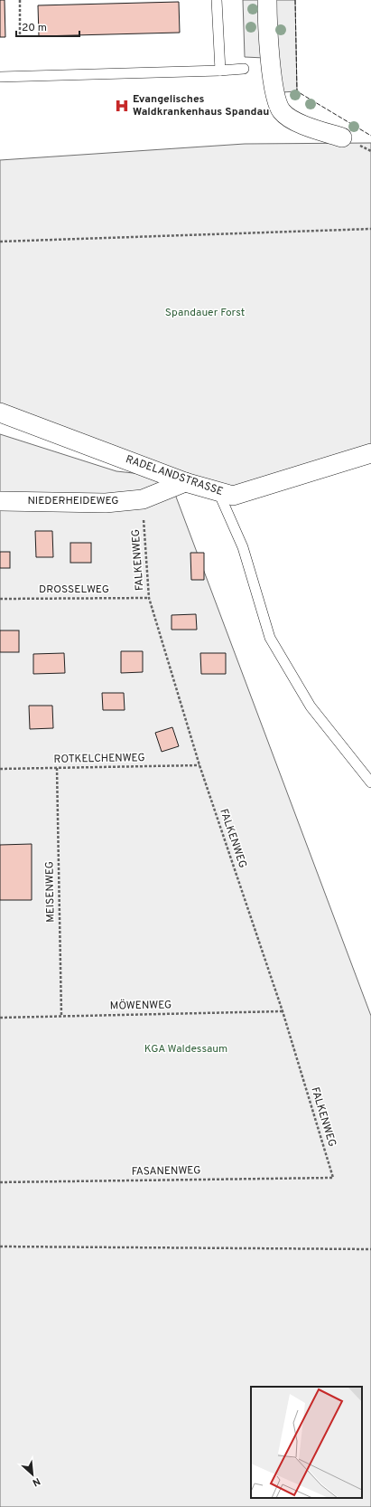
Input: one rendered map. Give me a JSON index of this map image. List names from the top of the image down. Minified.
{"streets":{"street":["RADELANDSTRASSE","NIEDERHEIDEWEG"],"path":["FALKENWEG","DROSSELWEG","ROTKELCHENWEG","MEISENWEG","MÖWENWEG","FASANENWEG"]},"crossings":[["RADELANDSTRASSE","NIEDERHEIDEWEG"],["NIEDERHEIDEWEG","FALKENWEG"],["FALKENWEG","DROSSELWEG"],["FALKENWEG","ROTKELCHENWEG"],["FALKENWEG","MÖWENWEG"],["FALKENWEG","FASANENWEG"],["ROTKELCHENWEG","MEISENWEG"],["MEISENWEG","MÖWENWEG"]],"parks":["Spandauer Forst","KGA Waldessaum"],"places":{"hospital":["Evangelisches Waldkrankenhaus Spandau"]},"scale_bar":"20 m","north":"bottom right"}
